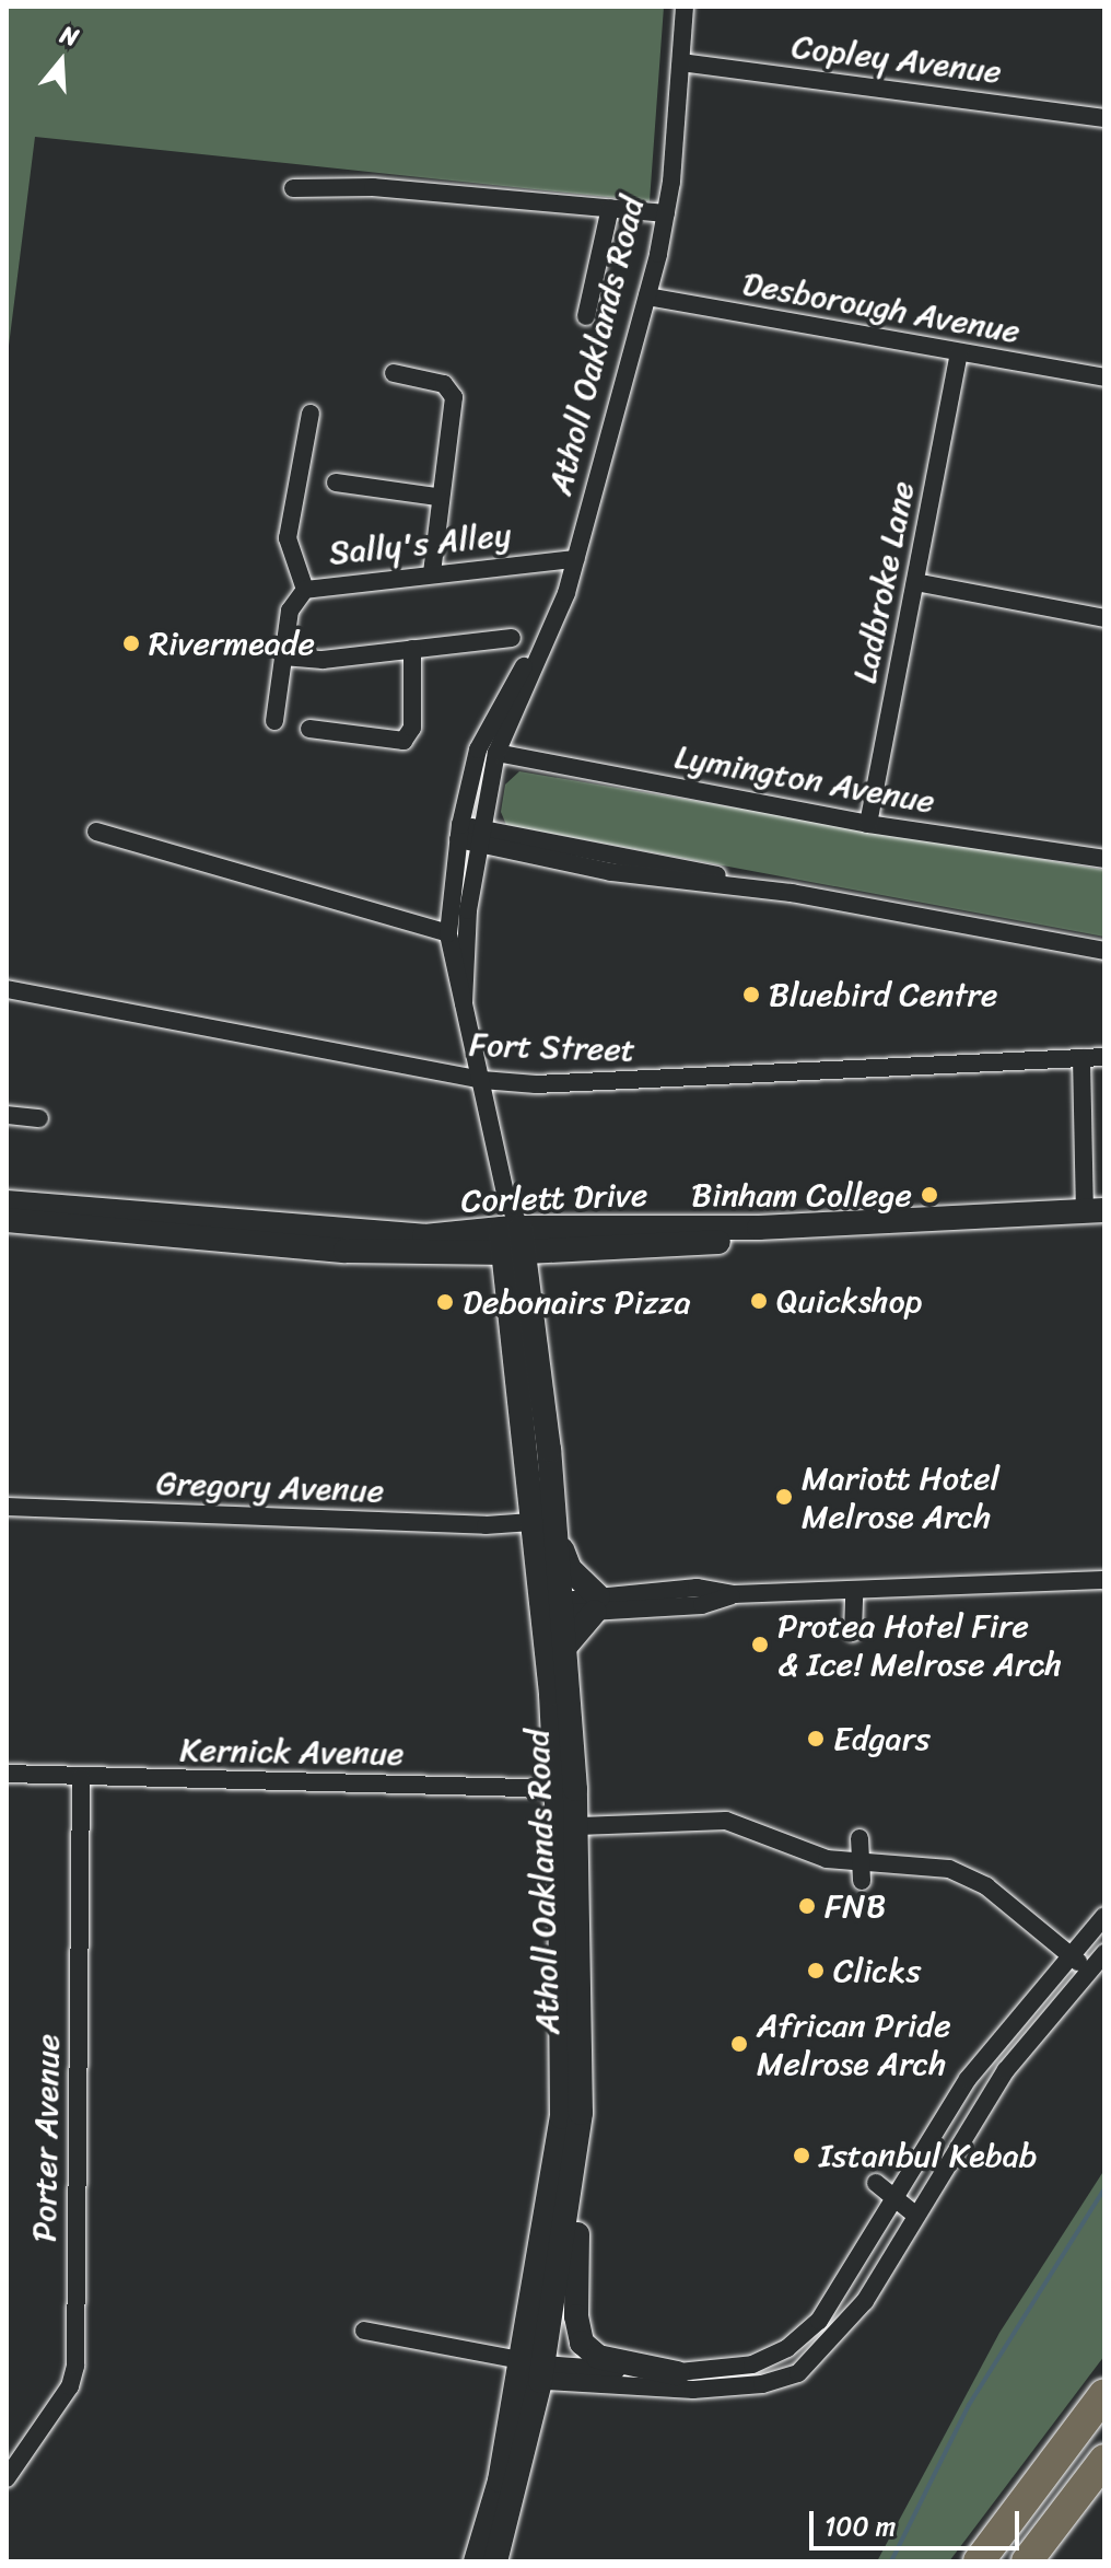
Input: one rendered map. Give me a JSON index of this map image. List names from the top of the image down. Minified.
{"streets":{"street":["Copley Avenue","Desborough Avenue","Atholl Oaklands Road","Sally's Alley","Ladbroke Lane","Lymington Avenue","Fort Street","Corlett Drive","Gregory Avenue","Kernick Avenue","Porter Avenue"]},"crossings":[["Copley Avenue","Atholl Oaklands Road"],["Desborough Avenue","Atholl Oaklands Road"],["Desborough Avenue","Ladbroke Lane"],["Atholl Oaklands Road","Sally's Alley"],["Atholl Oaklands Road","Lymington Avenue"],["Atholl Oaklands Road","Fort Street"],["Atholl Oaklands Road","Corlett Drive"],["Atholl Oaklands Road","Gregory Avenue"],["Atholl Oaklands Road","Kernick Avenue"],["Ladbroke Lane","Lymington Avenue"],["Kernick Avenue","Porter Avenue"]],"places":["Rivermeade","Bluebird Centre","Binham College","Quickshop","Debonairs Pizza","Mariott Hotel Melrose Arch","Protea Hotel Fire & Ice! Melrose Arch","Edgars","FNB","Clicks","African Pride Melrose Arch","Istanbul Kebab"],"scale_bar":"100 m","north":"top"}
